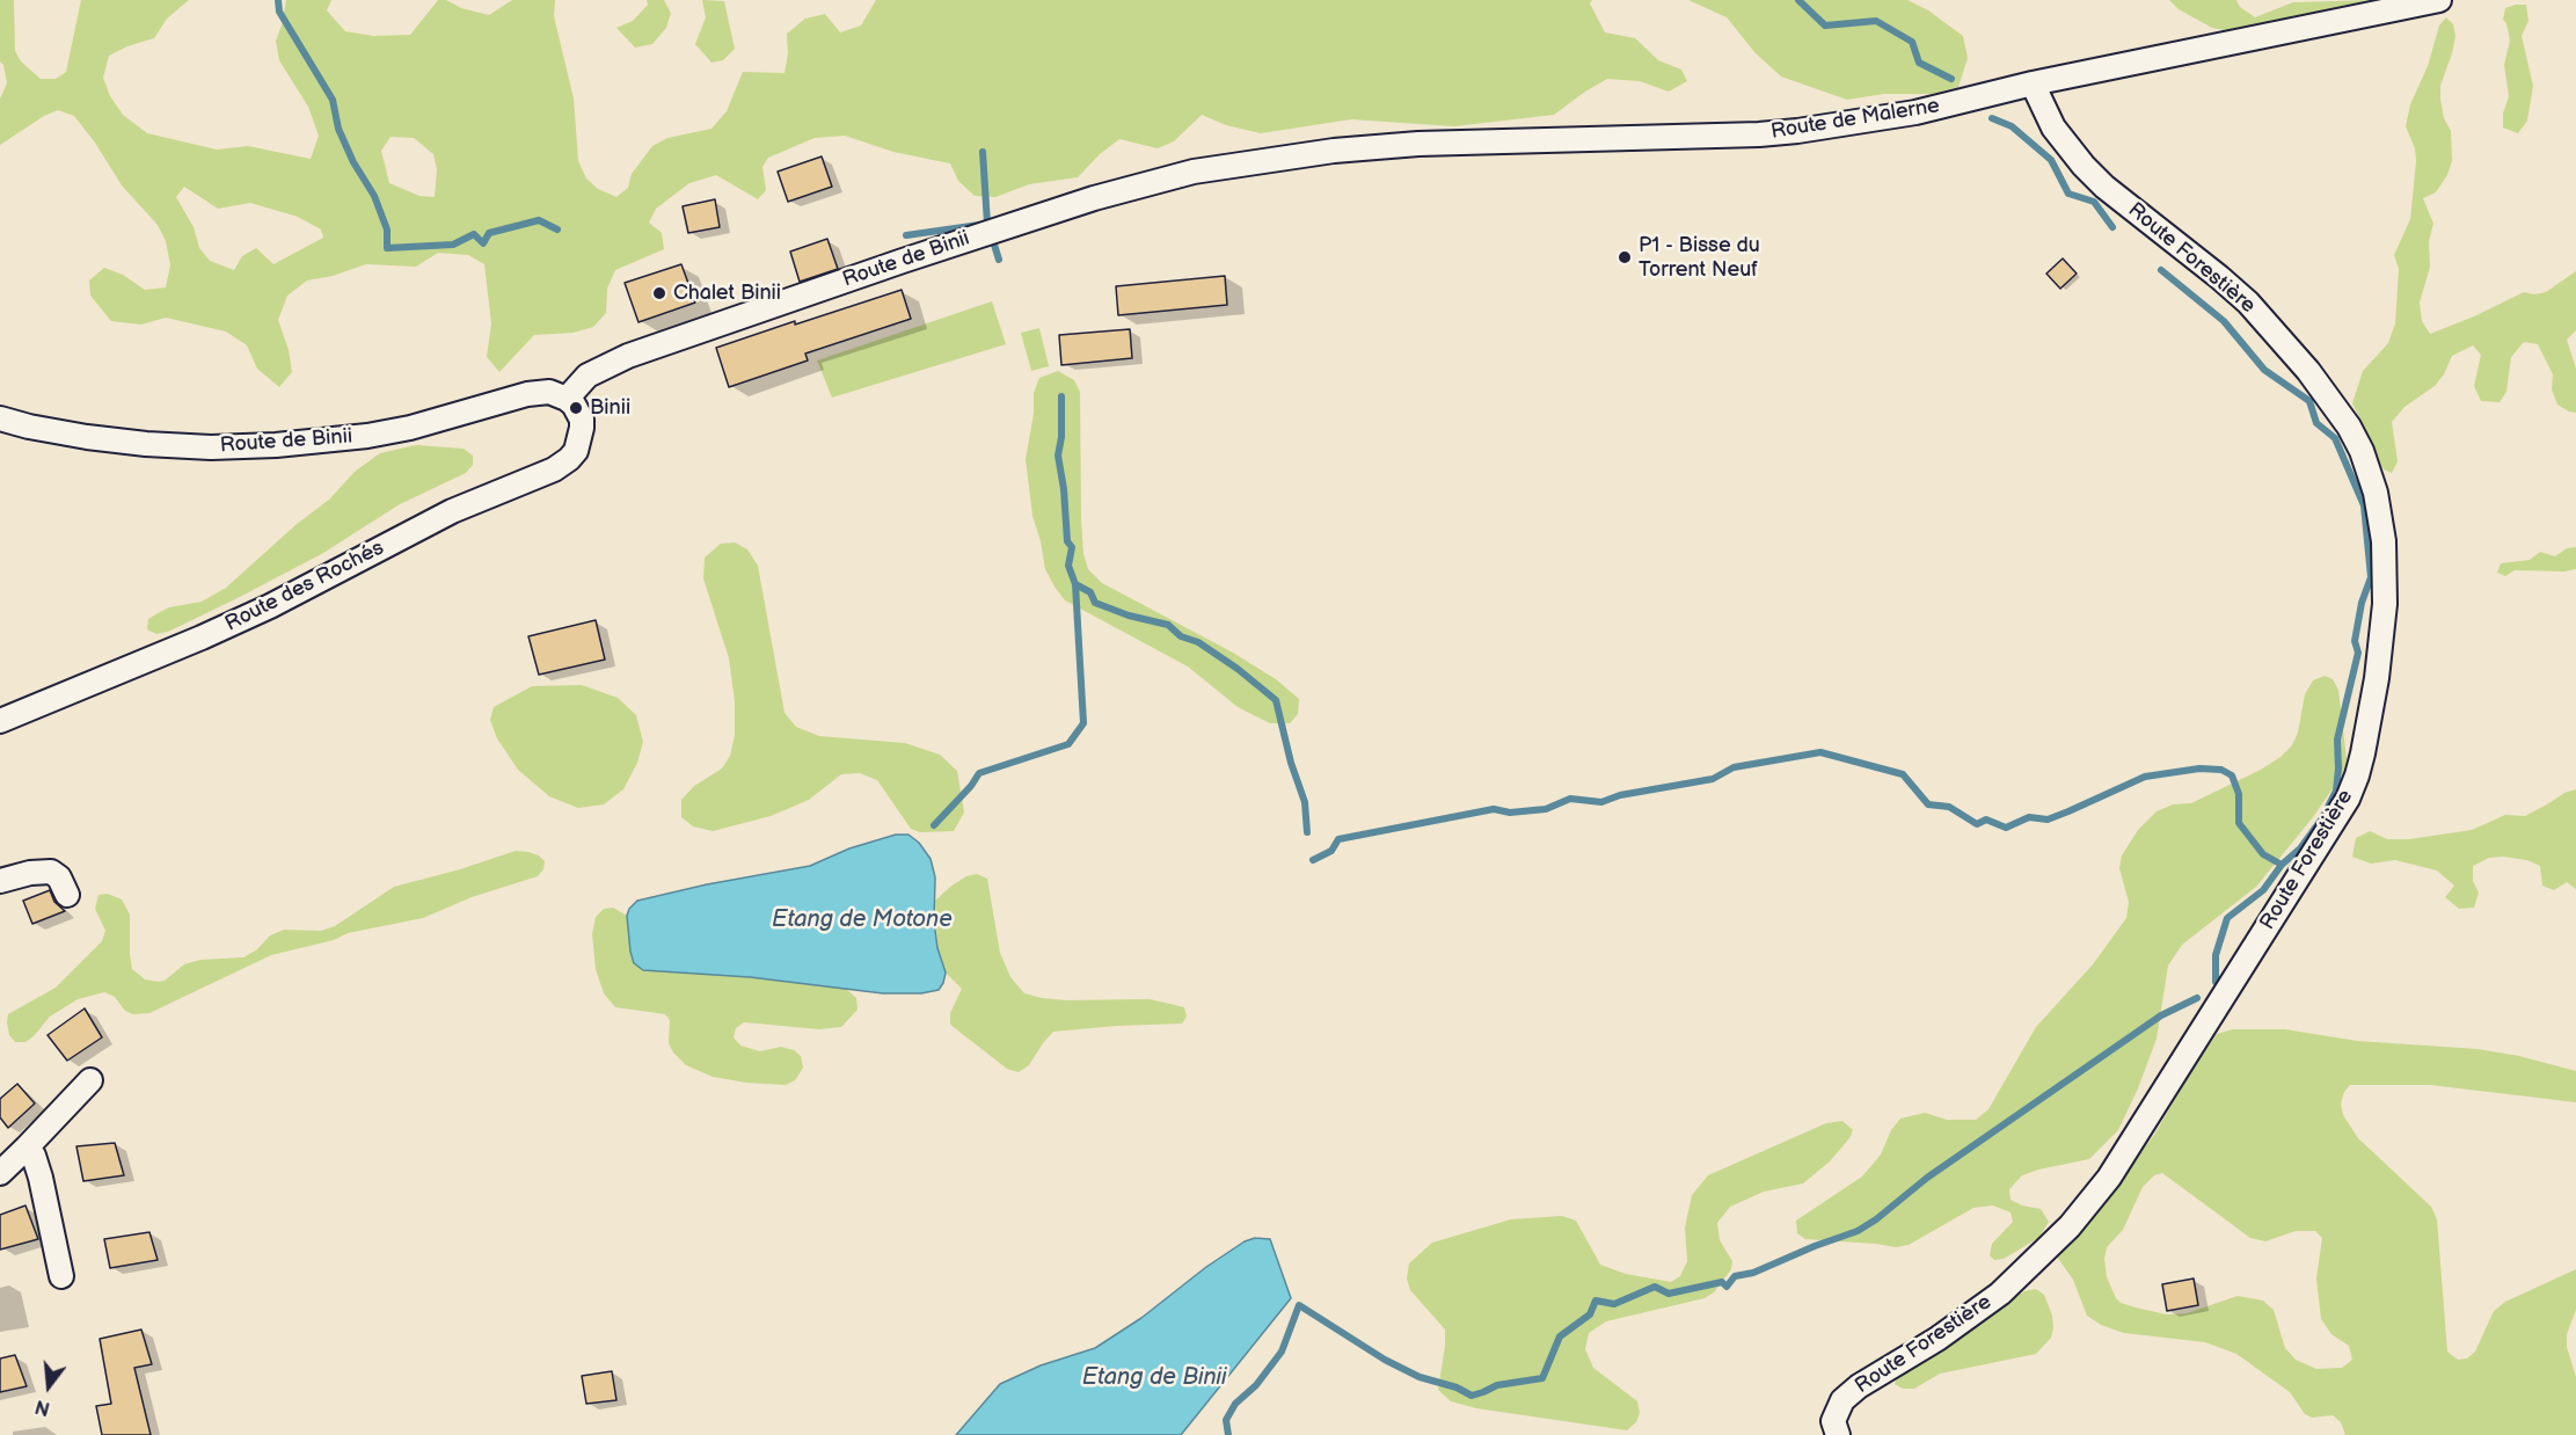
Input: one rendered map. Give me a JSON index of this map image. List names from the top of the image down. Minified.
{"streets":{"street":["Route de Malerne","Route Forestière","Route de Binii","Route des Rochés"]},"crossings":[["Route de Malerne","Route Forestière"],["Route de Malerne","Route de Binii"],["Route de Binii","Route des Rochés"]],"water":["Etang de Motone","Etang de Binii"],"places":["P1 - Bisse du Torrent Neuf","Chalet Binii","Binii"],"north":"bottom"}
